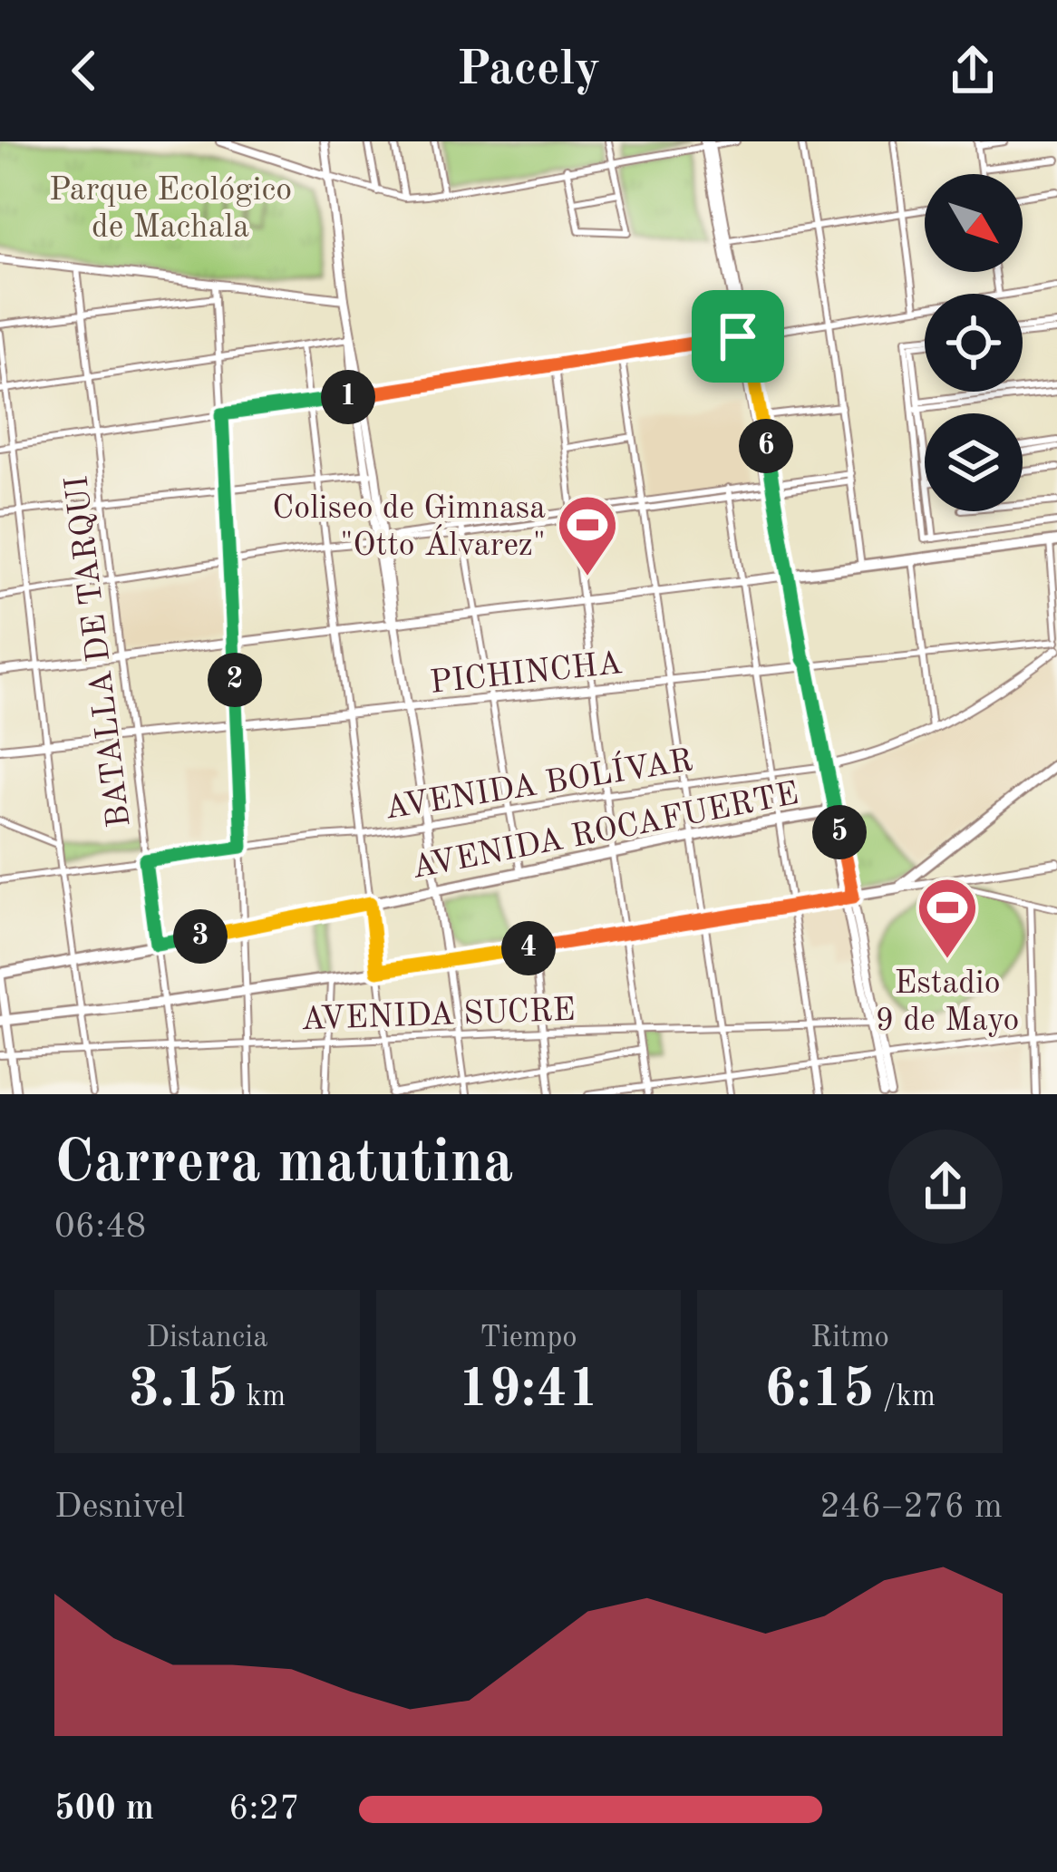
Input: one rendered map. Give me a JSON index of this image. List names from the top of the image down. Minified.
{"streets":{"main road":["AVENIDA ROCAFUERTE"],"street":["BATALLA DE TARQUI","PICHINCHA","AVENIDA BOLÍVAR","AVENIDA SUCRE"]},"crossings":[["BATALLA DE TARQUI","PICHINCHA"],["BATALLA DE TARQUI","AVENIDA BOLÍVAR"],["BATALLA DE TARQUI","AVENIDA ROCAFUERTE"],["BATALLA DE TARQUI","AVENIDA SUCRE"]],"parks":["Parque Ecológico de Machala"],"places":{"sports":["Coliseo de Gimnasa \"Otto Álvarez\"","Estadio 9 de Mayo"]},"north":"bottom right","page":{"header":"Pacely","pins":["1","6","2","5","3","4"],"heading":["Carrera matutina","06:48"],"stats":[["Distancia","3.15 km"],["Tiempo","19:41"],["Ritmo","6:15 /km"]],"chart":["Desnivel","246–276 m"],"list":[{"name":"500 m","note":"6:27"}]}}
